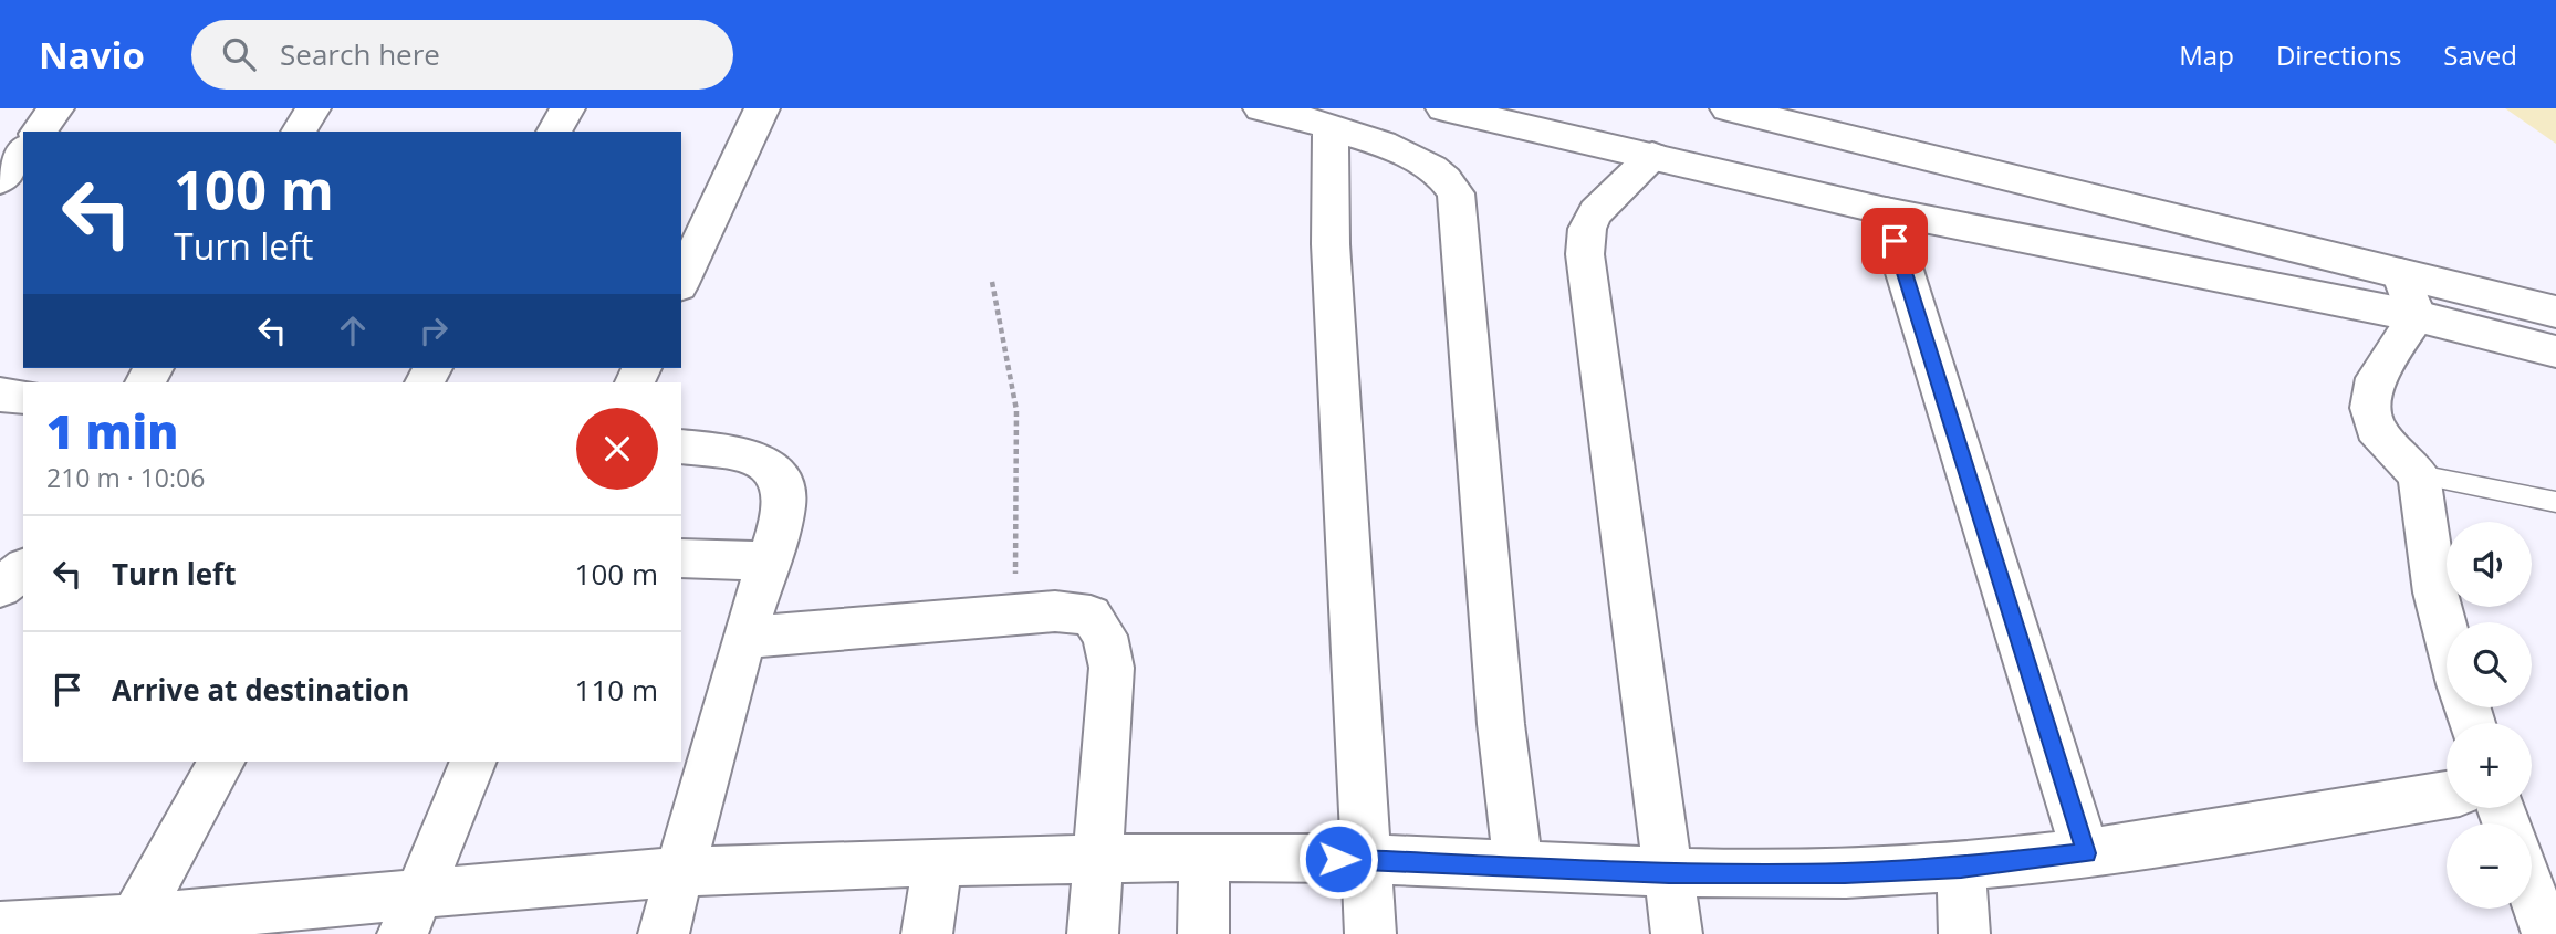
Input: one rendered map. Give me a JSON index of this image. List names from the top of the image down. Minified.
{"page":{"header":"Navio","search":"Search here","nav":["Map","Directions","Saved"],"turn":["100 m","Turn left"],"heading":["1 min","210 m · 10:06"],"list":[{"name":"Turn left","value":"100 m"},{"name":"Arrive at destination","value":"110 m"}],"map_buttons":["+","−"]}}
